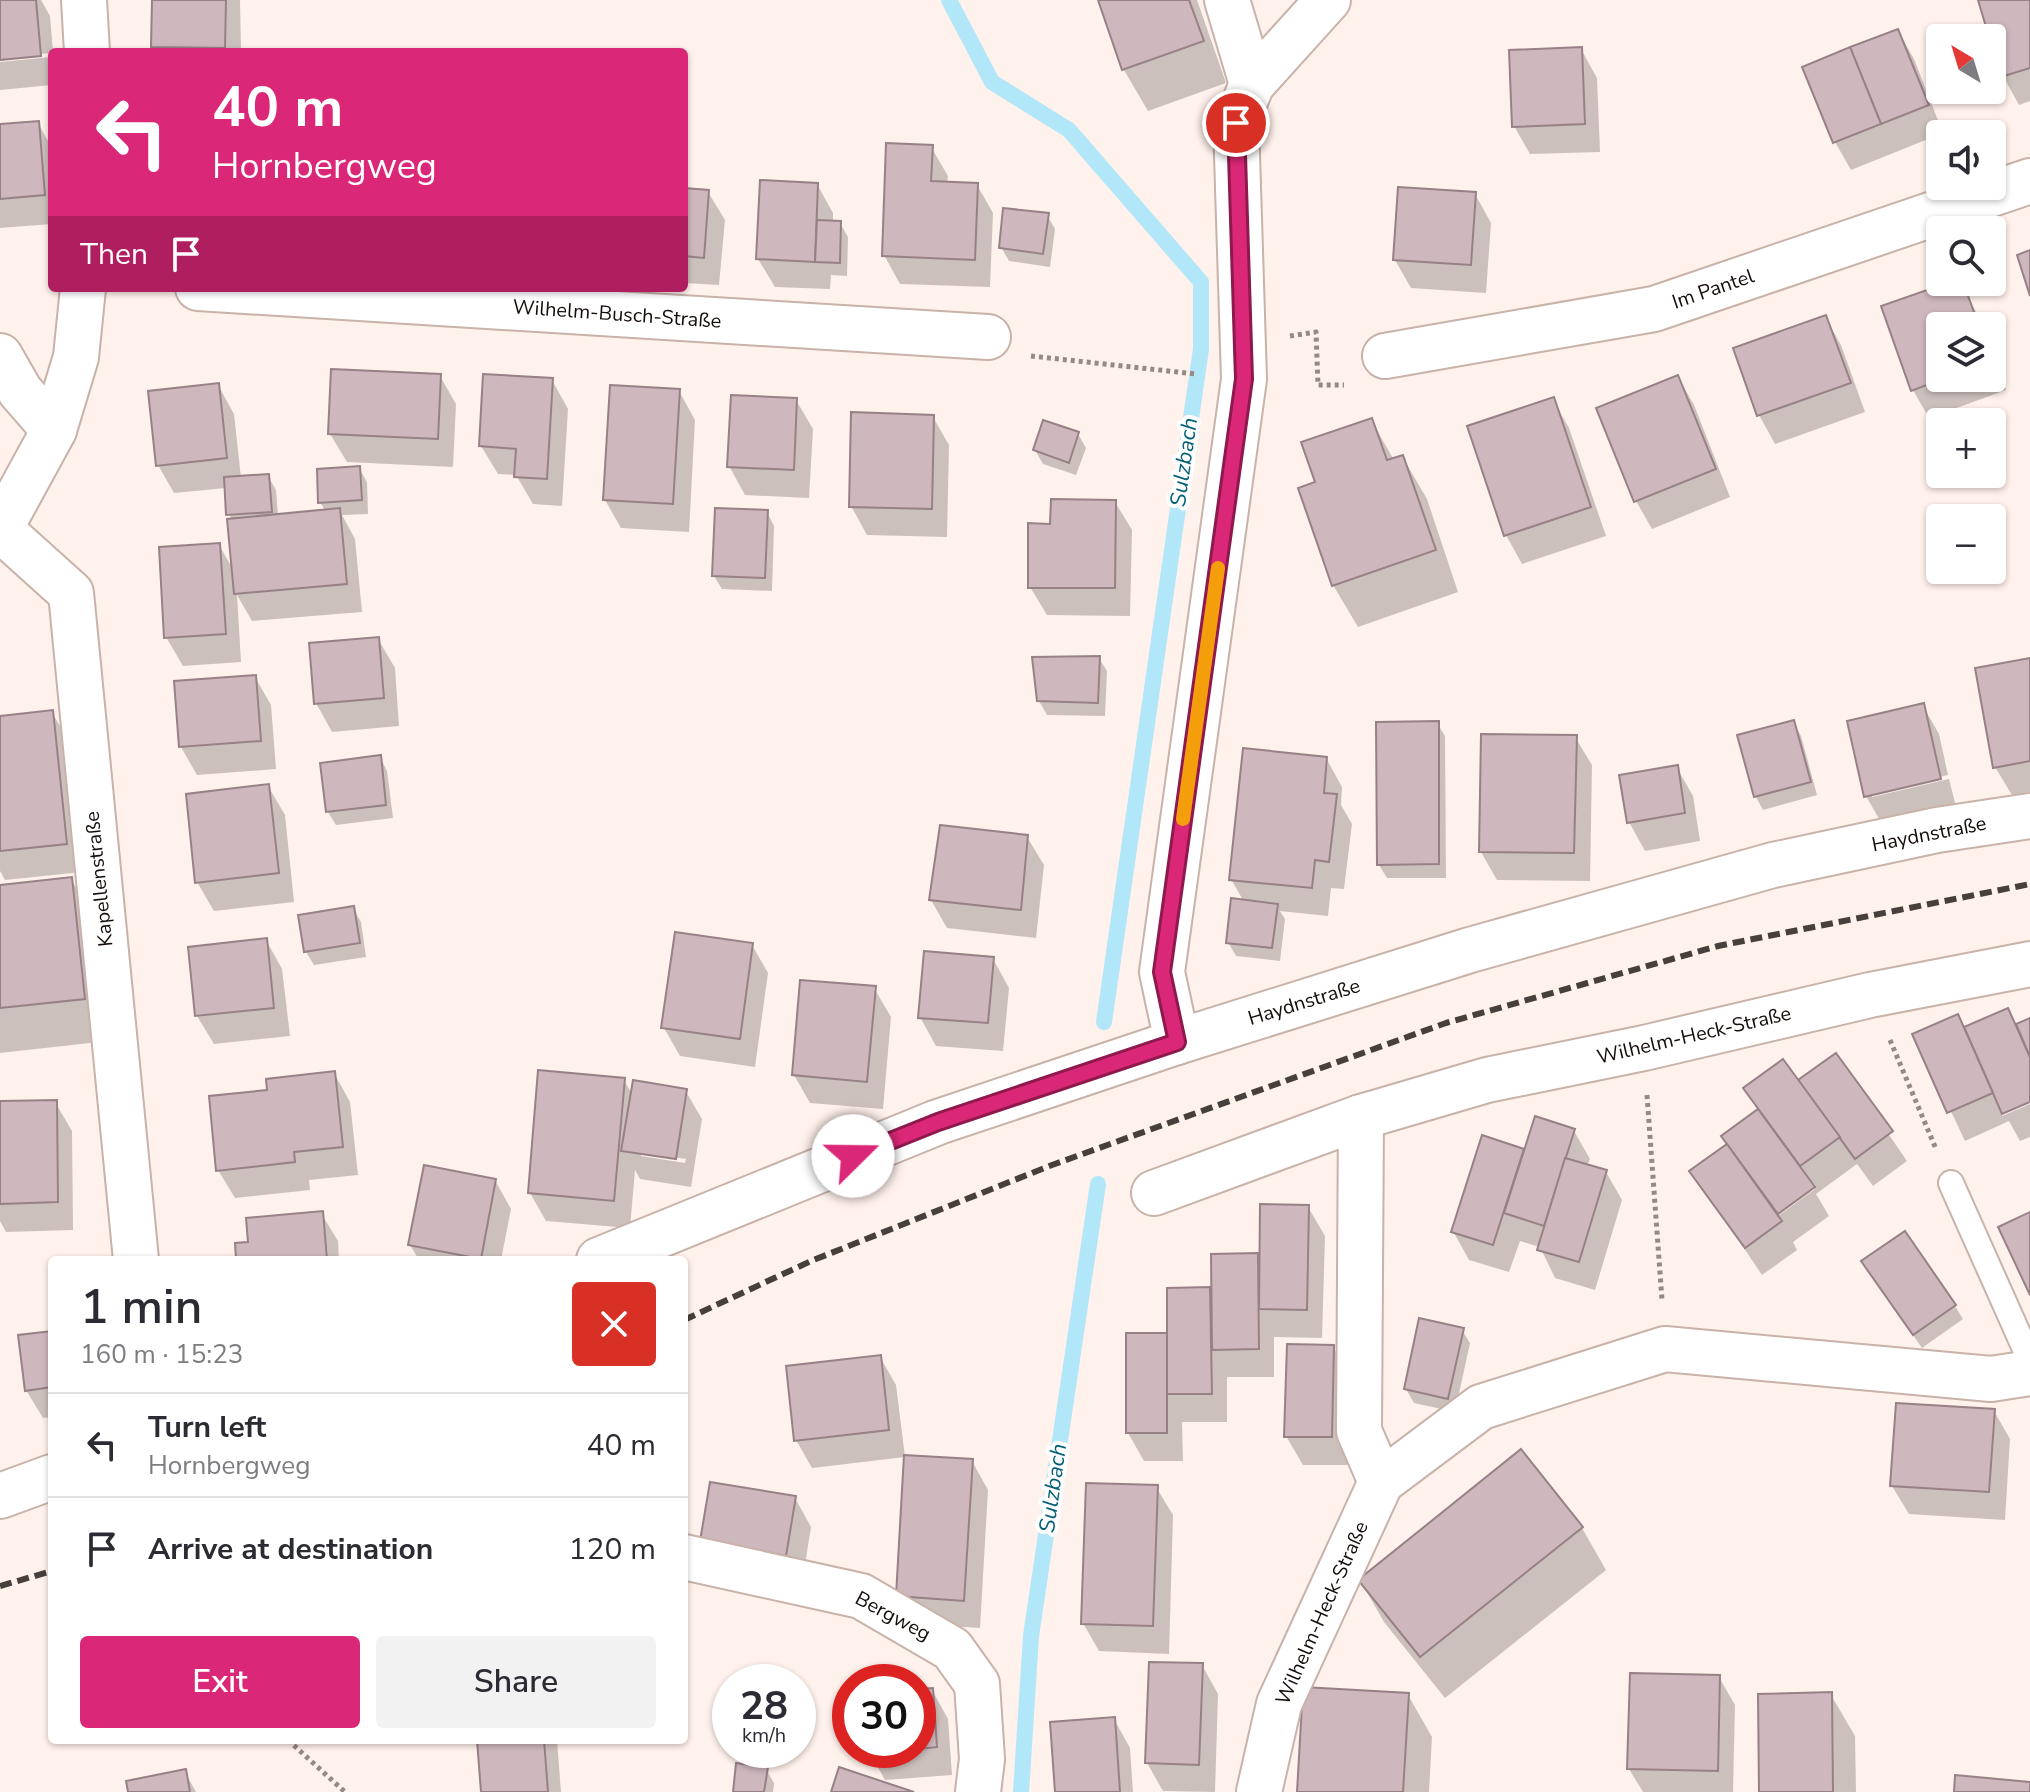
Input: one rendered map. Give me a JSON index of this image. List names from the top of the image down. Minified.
{"streets":{"street":["Im Pantel","Wilhelm-Busch-Straße","Haydnstraße","Kapellenstraße","Wilhelm-Heck-Straße","Bergweg"]},"water":["Sulzbach"],"north":"top left","page":{"map_buttons":["+","−"],"turn":["40 m","Hornbergweg"],"then":"Then","heading":["1 min","160 m · 15:23"],"list":[{"name":"Turn left","note":"Hornbergweg","value":"40 m"},{"name":"Arrive at destination","value":"120 m"}],"buttons":["Exit","Share"],"speed":"28 km/h","limit":"30"}}
